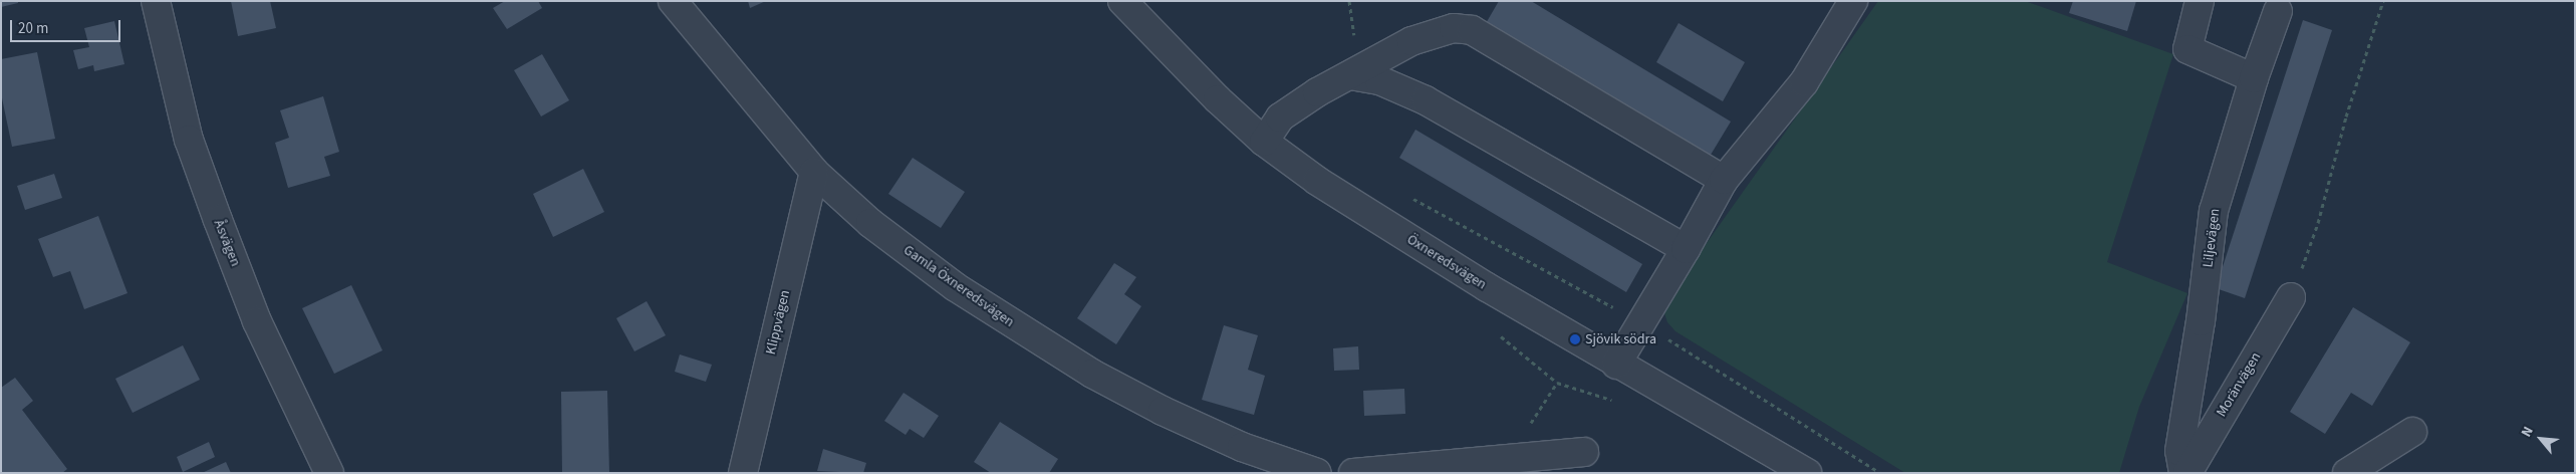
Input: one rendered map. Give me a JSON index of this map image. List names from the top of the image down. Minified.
{"streets":{"street":["Liljevägen","Åsvägen","Öxneredsvägen","Gamla Öxneredsvägen","Klippvägen","Moränvägen"]},"crossings":[["Liljevägen","Moränvägen"],["Gamla Öxneredsvägen","Klippvägen"]],"places":["Sjövik södra"],"scale_bar":"20 m","north":"top left"}
